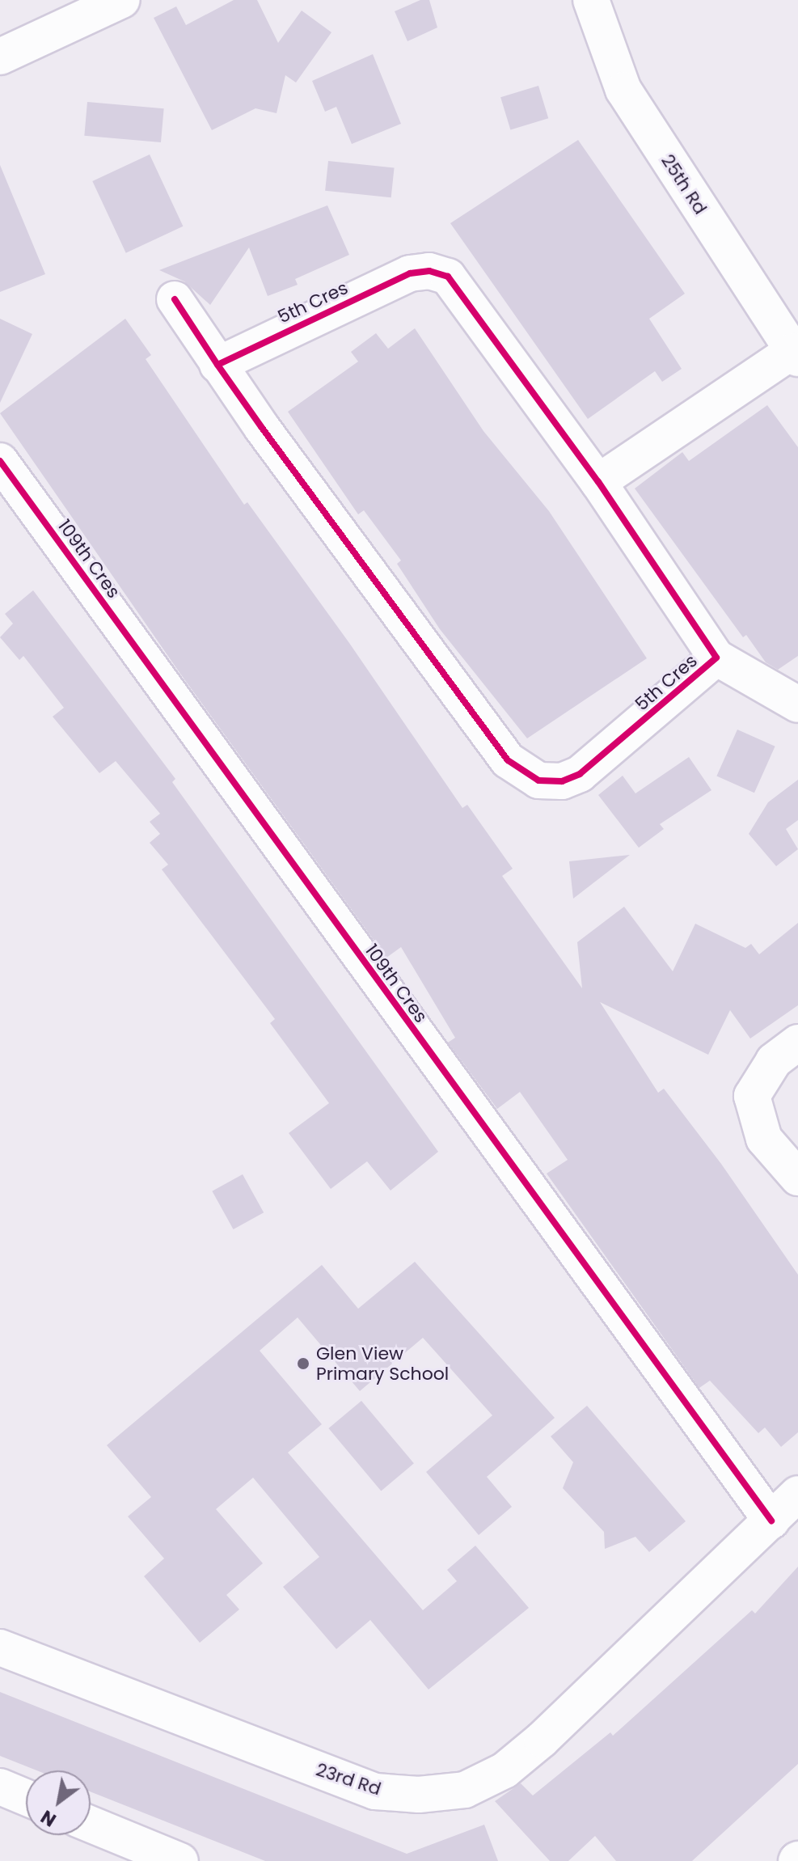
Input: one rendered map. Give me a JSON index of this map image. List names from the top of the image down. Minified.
{"streets":{"street":["25th Rd","5th Cres","109th Cres","23rd Rd"]},"crossings":[["109th Cres","23rd Rd"]],"places":["Glen View Primary School"],"north":"bottom left"}
